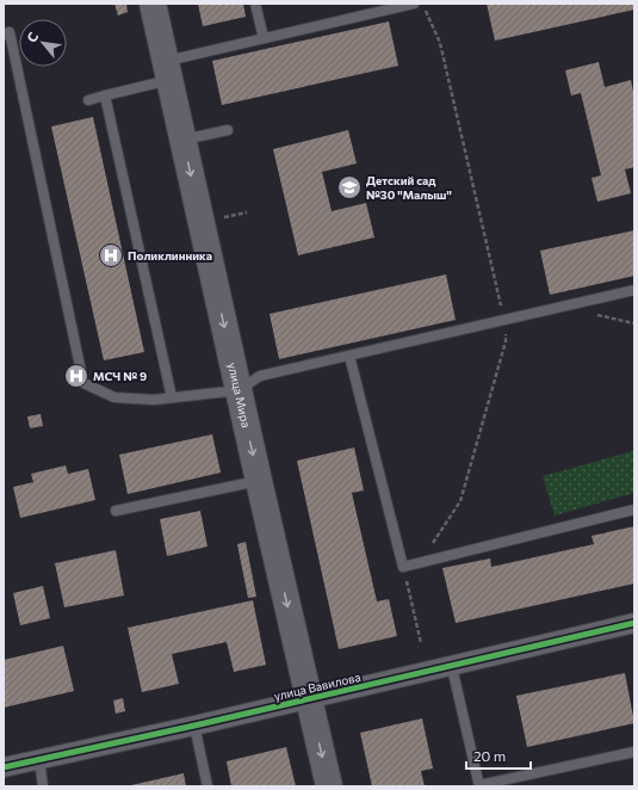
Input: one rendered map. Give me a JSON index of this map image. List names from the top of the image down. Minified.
{"streets":{"main road":["улица Мира"],"street":["улица Вавилова"]},"crossings":[["улица Мира","улица Вавилова"]],"one_way":["улица Мира"],"places":{"school or university":["Детский сад №30 \"Малыш\""],"hospital":["Поликлинника","МСЧ № 9"]},"scale_bar":"20 m","north":"top left"}
